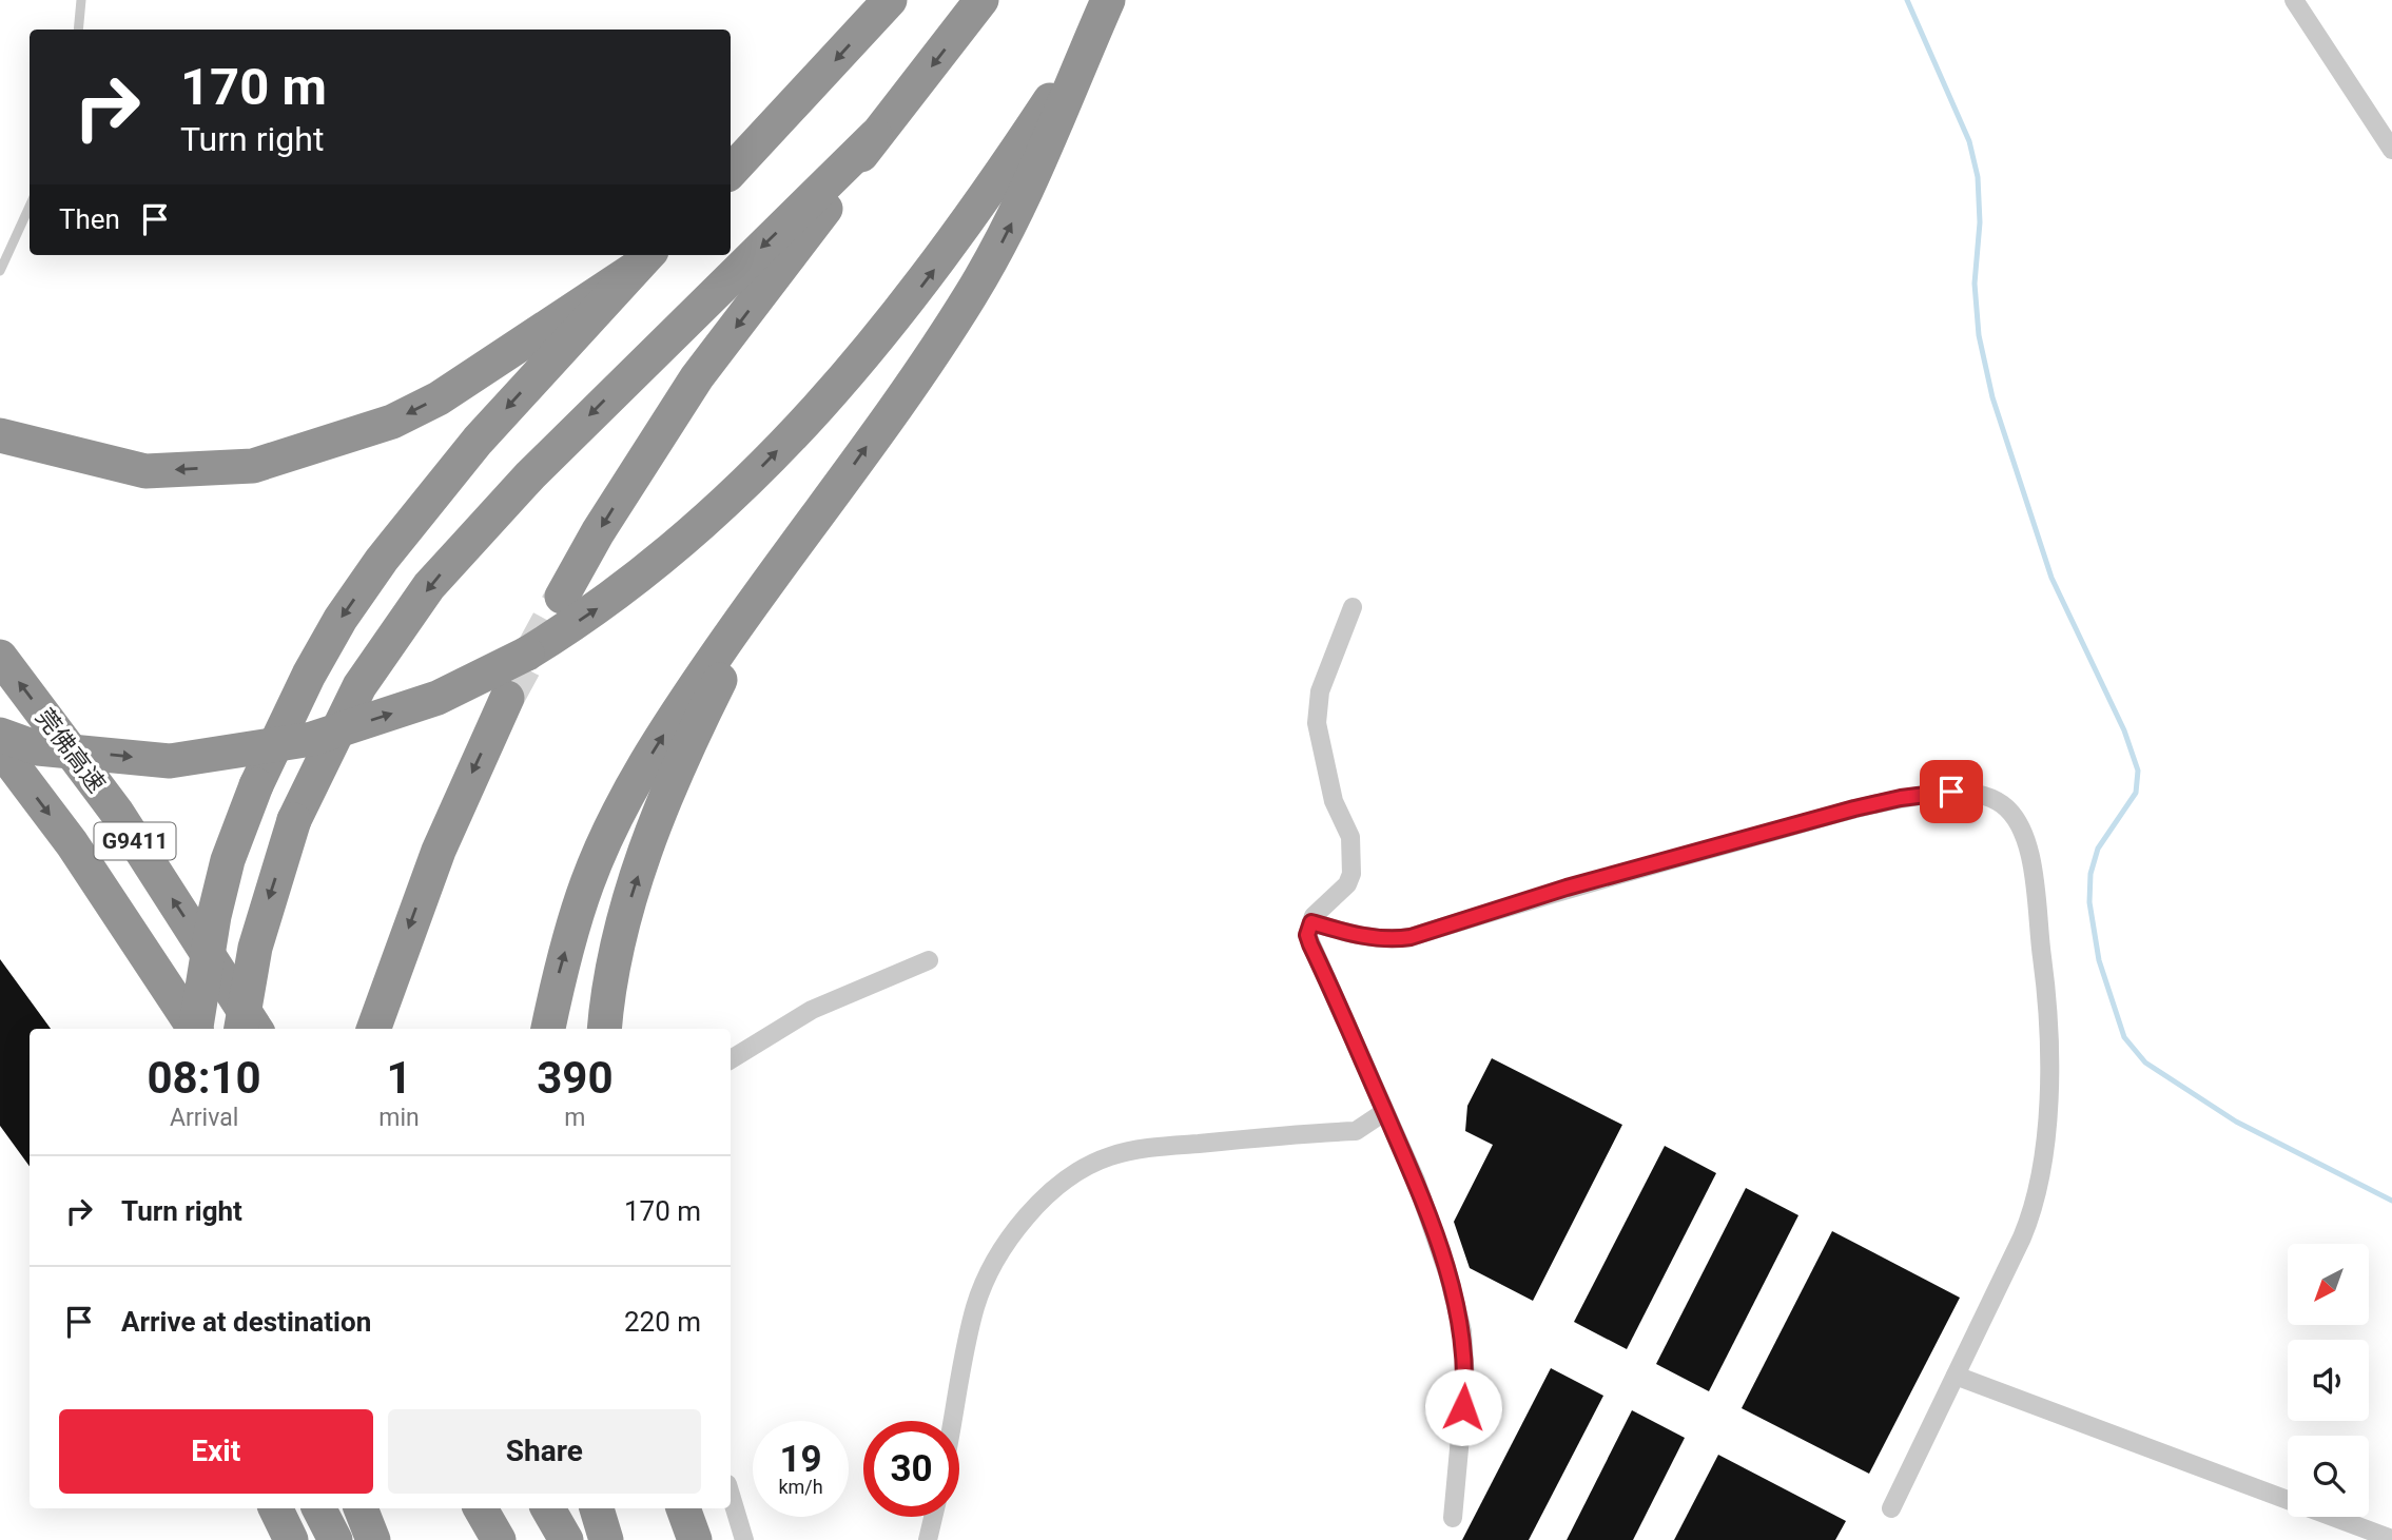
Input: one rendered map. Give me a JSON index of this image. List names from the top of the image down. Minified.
{"streets":{"highway":["莞佛高速","G9411"]},"north":"bottom left","page":{"turn":["170 m","Turn right"],"then":"Then","eta":["08:10","Arrival","1","min","390","m"],"list":[{"name":"Turn right","value":"170 m"},{"name":"Arrive at destination","value":"220 m"}],"buttons":["Exit","Share"],"speed":"19 km/h","limit":"30"}}
